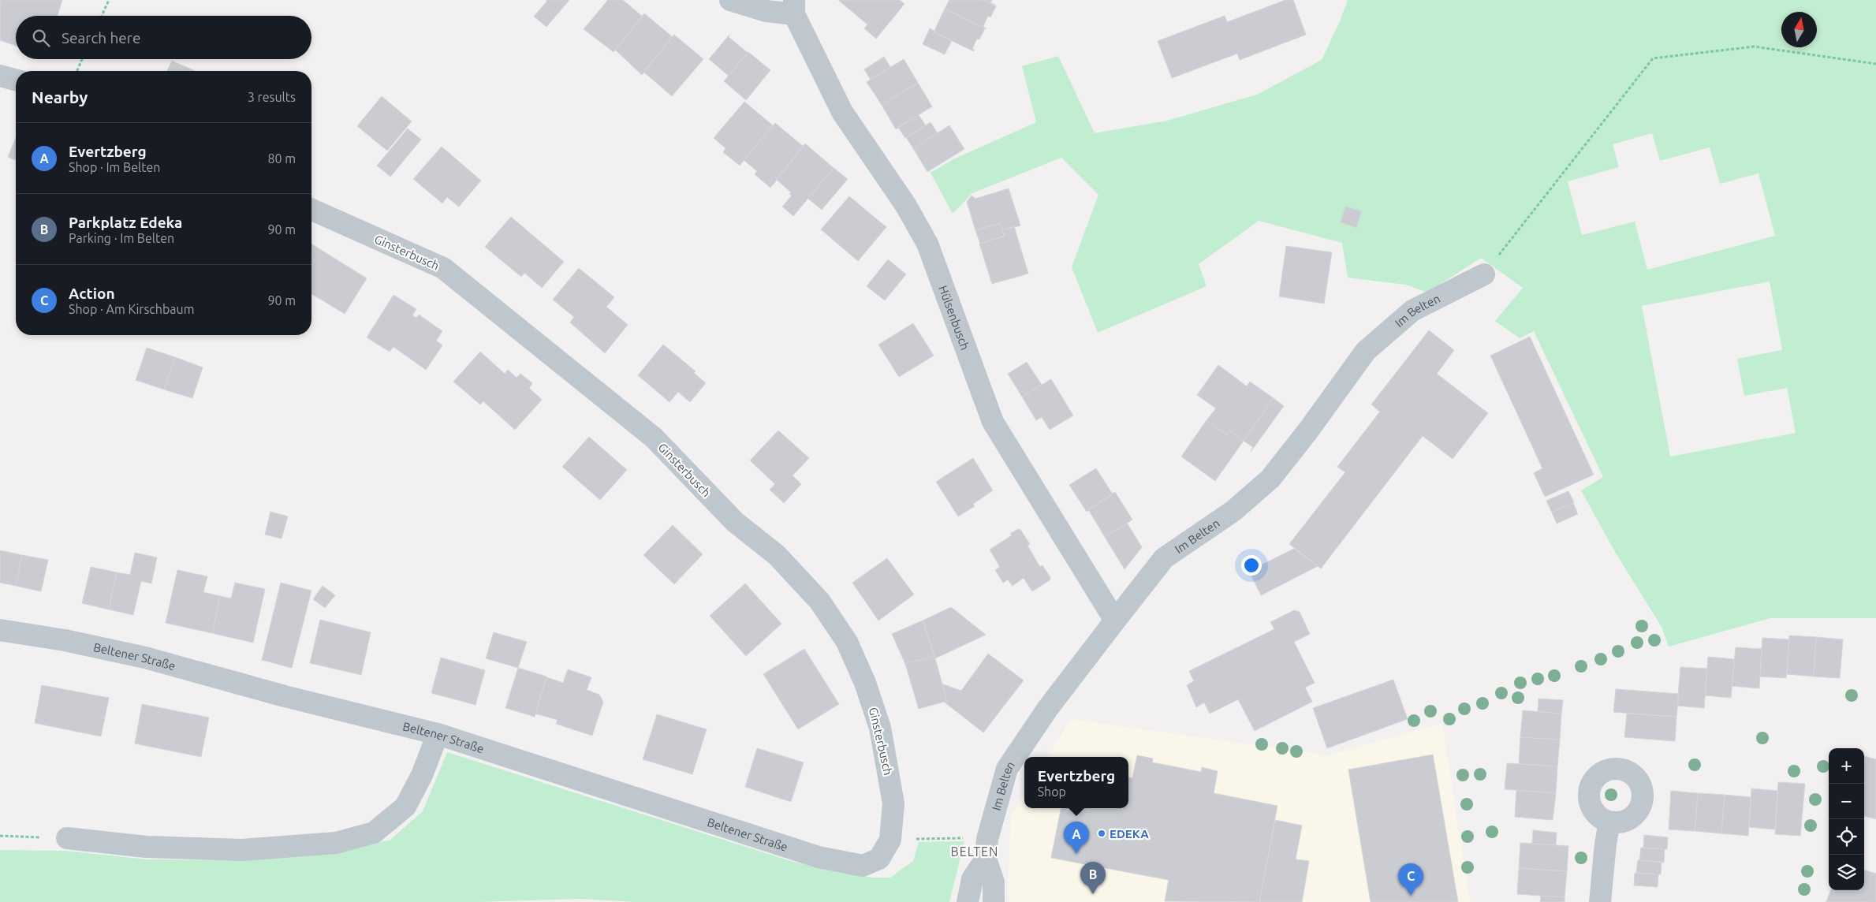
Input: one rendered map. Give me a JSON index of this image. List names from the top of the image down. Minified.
{"streets":{"street":["Ginsterbusch","Im Belten","Hülsenbusch","Beltener Straße"]},"crossings":[["Ginsterbusch","Beltener Straße"],["Im Belten","Hülsenbusch"]],"districts":["BELTEN"],"places":["EDEKA"],"north":"top","page":{"search":"Search here","heading":["Nearby","3 results"],"list":[{"mark":"A","name":"Evertzberg","note":"Shop · Im Belten","value":"80 m"},{"mark":"B","name":"Parkplatz Edeka","note":"Parking · Im Belten","value":"90 m"},{"mark":"C","name":"Action","note":"Shop · Am Kirschbaum","value":"90 m"}],"map_buttons":["+","−"],"popup":["Evertzberg","Shop"],"pins":["A","B","C"]}}
